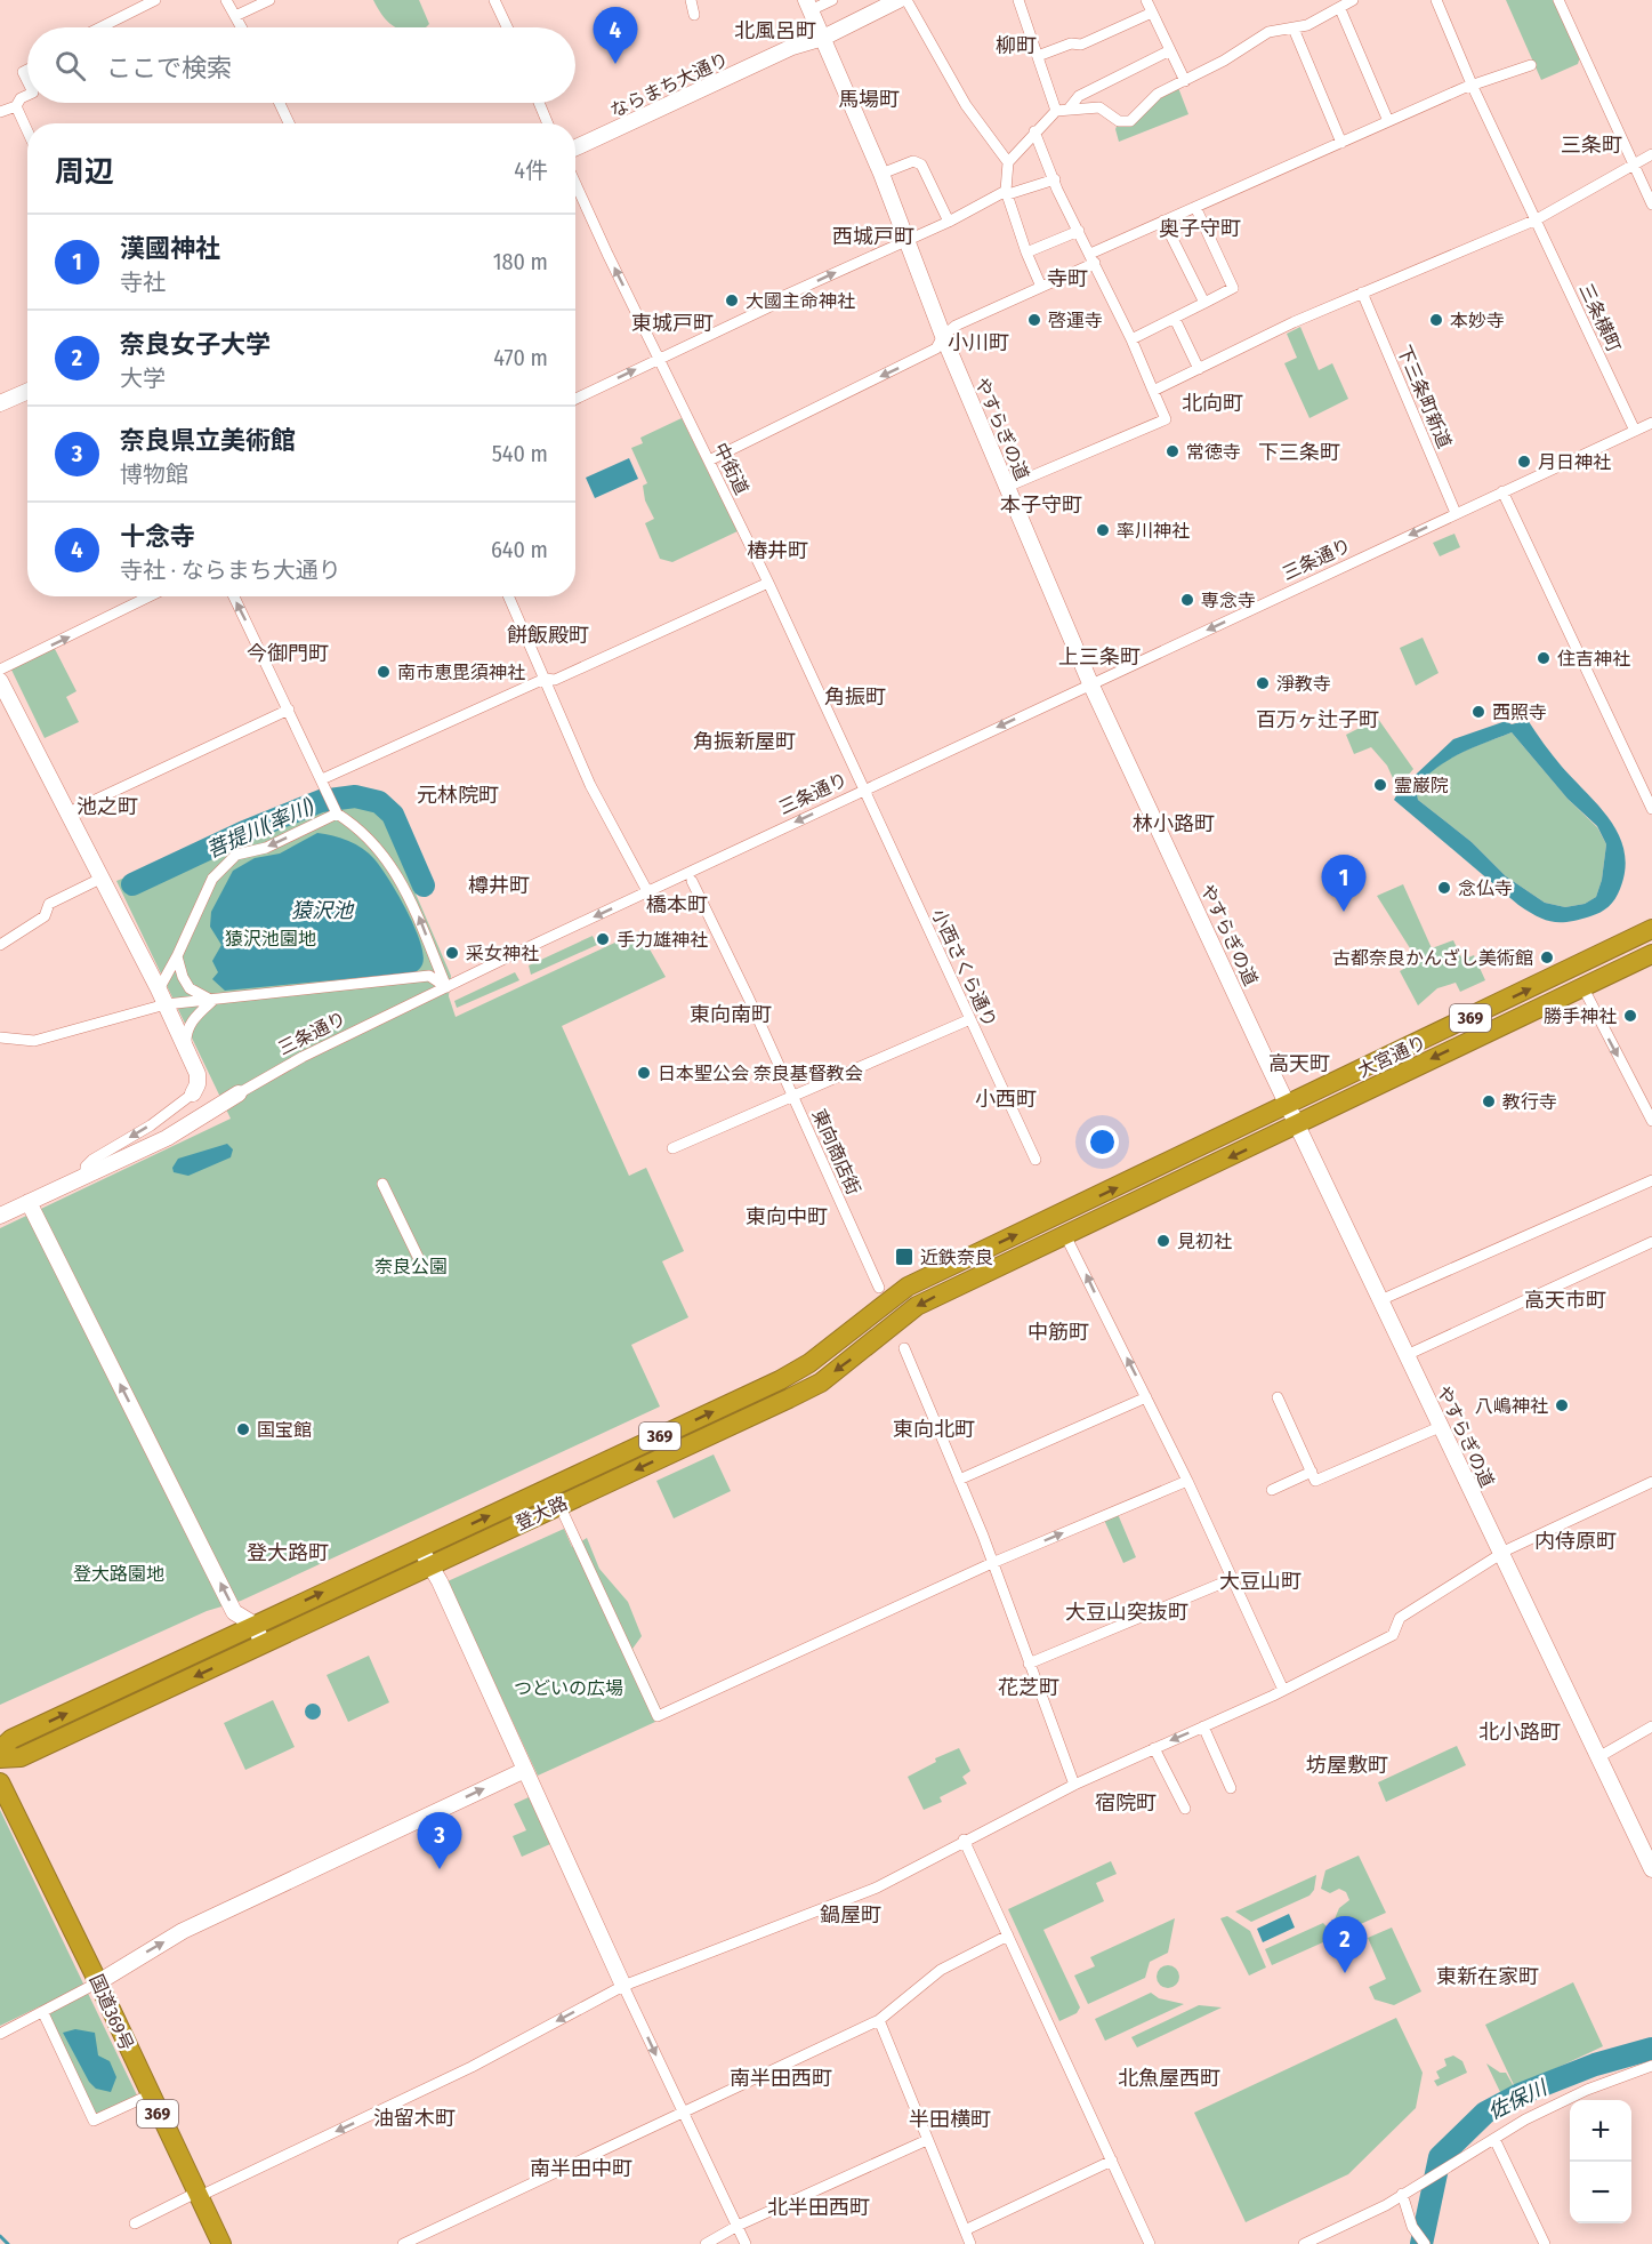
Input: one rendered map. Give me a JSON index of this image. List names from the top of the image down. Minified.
{"streets":{"highway":["369","大宮通り","登大路","国道369号"],"street":["ならまち大通り","三条横町","下三条町新道","やすらぎの道","中街道","三条通り","小西さくら通り","東向商店街"]},"crossings":[["ならまち大通り","やすらぎの道"],["三条横町","三条通り"],["下三条町新道","三条通り"],["やすらぎの道","三条通り"],["やすらぎの道","大宮通り"],["中街道","三条通り"],["中街道","小西さくら通り"],["三条通り","小西さくら通り"],["大宮通り","登大路"]],"one_way":["三条通り"],"districts":["北風呂町","柳町","馬場町","三条町","奥子守町","西城戸町","寺町","東城戸町","小川町","北向町","下三条町","本子守町","椿井町","餅飯殿町","今御門町","上三条町","角振町","百万ヶ辻子町","角振新屋町","元林院町","池之町","林小路町","樽井町","橋本町","東向南町","高天町","小西町","東向中町","高天市町","中筋町","東向北町","内侍原町","登大路町","大豆山町","大豆山突抜町","花芝町","北小路町","坊屋敷町","宿院町","鍋屋町","東新在家町","南半田西町","北魚屋西町","油留木町","半田横町","南半田中町","北半田西町"],"water":["菩提川(率川)","猿沢池","佐保川"],"parks":["猿沢池園地","奈良公園","登大路園地","つどいの広場"],"places":{"other":["大國主命神社","啓運寺","本妙寺","常徳寺","月日神社","率川神社","専念寺","住吉神社","南市恵毘須神社","淨教寺","西照寺","霊巌院","念仏寺","手力雄神社","采女神社","古都奈良かんざし美術館","勝手神社","日本聖公会 奈良基督教会","教行寺","見初社","八嶋神社","国宝館"],"transit":["近鉄奈良"]},"page":{"pins":["4","1","3","2"],"search":"ここで検索","heading":["周辺","4件"],"list":[{"mark":"1","name":"漢國神社","note":"寺社","value":"180 m"},{"mark":"2","name":"奈良女子大学","note":"大学","value":"470 m"},{"mark":"3","name":"奈良県立美術館","note":"博物館","value":"540 m"},{"mark":"4","name":"十念寺","note":"寺社 · ならまち大通り","value":"640 m"}],"map_buttons":["+","−"]}}
